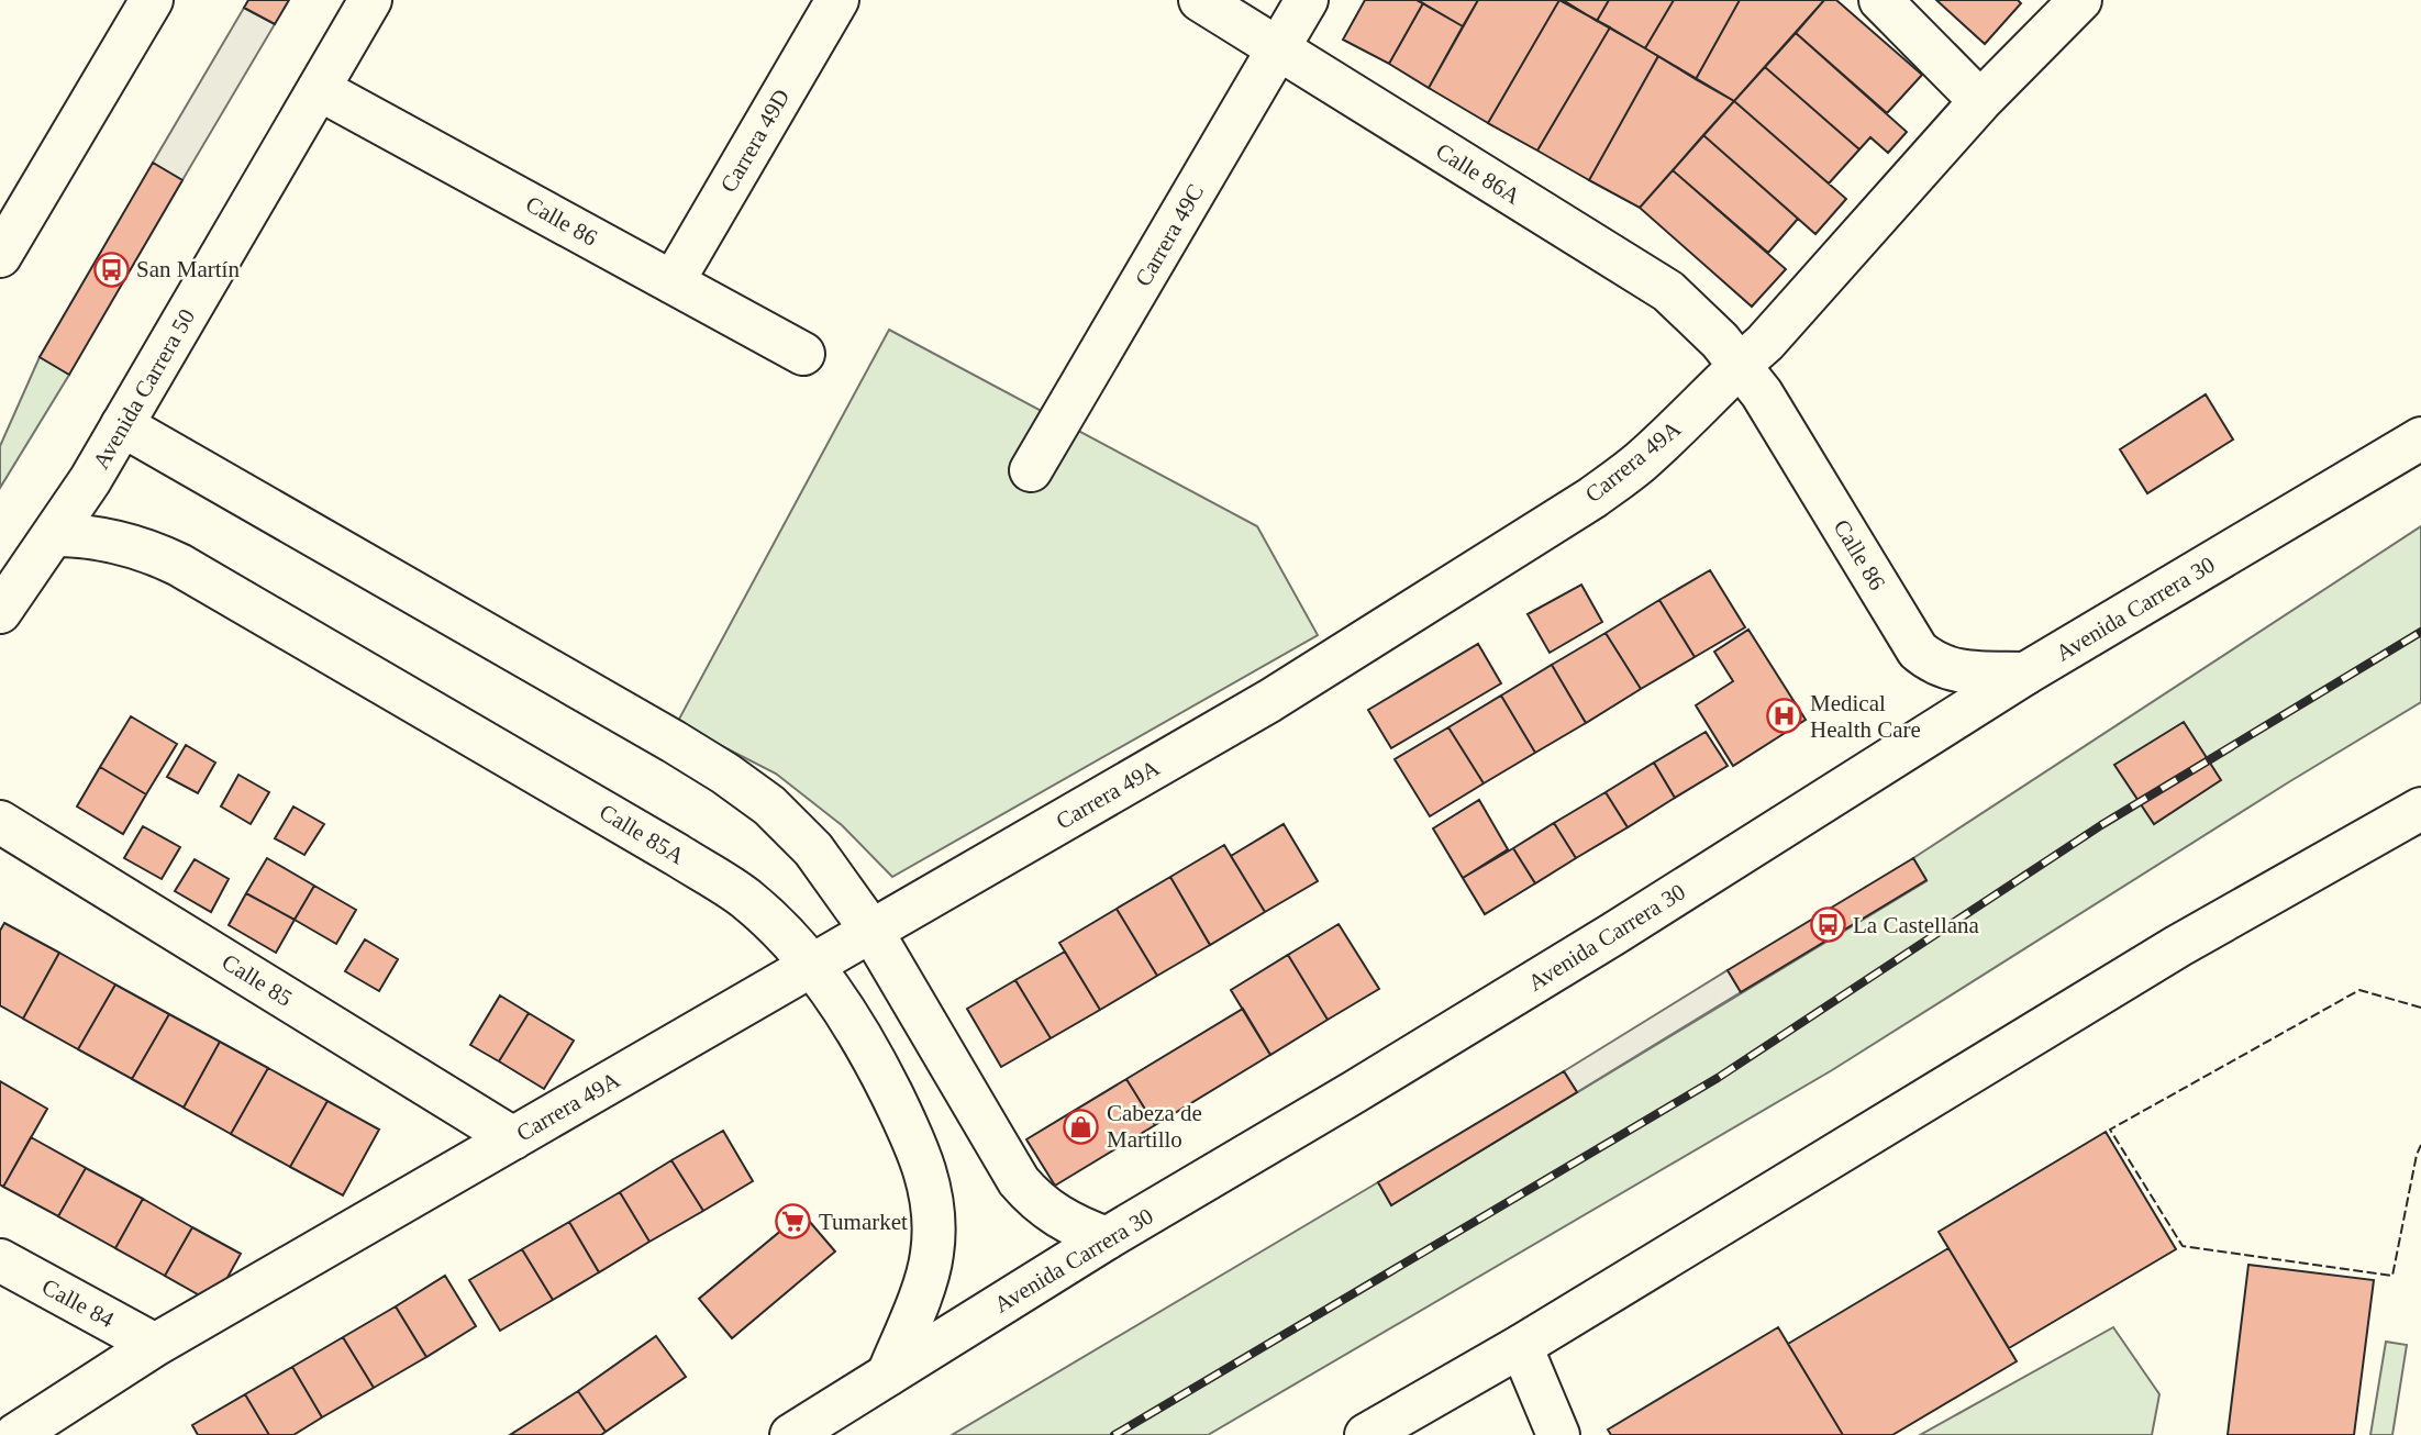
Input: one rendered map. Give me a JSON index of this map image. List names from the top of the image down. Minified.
{"streets":{"main road":["Carrera 49D","Calle 86A","Calle 86","Carrera 49C","Avenida Carrera 50","Carrera 49A","Avenida Carrera 30","Calle 85A","Calle 85","Calle 84"]},"crossings":[["Carrera 49D","Calle 86"],["Calle 86A","Calle 86"],["Calle 86A","Carrera 49C"],["Calle 86A","Carrera 49A"],["Calle 86","Avenida Carrera 50"],["Calle 86","Carrera 49A"],["Calle 86","Avenida Carrera 30"],["Avenida Carrera 50","Calle 85A"],["Carrera 49A","Calle 85A"],["Carrera 49A","Calle 85"],["Carrera 49A","Calle 84"],["Avenida Carrera 30","Calle 85A"]],"places":{"bus stop":["San Martín","La Castellana"],"hospital":["Medical Health Care"],"shop":["Cabeza de Martillo"],"supermarket":["Tumarket"]}}
